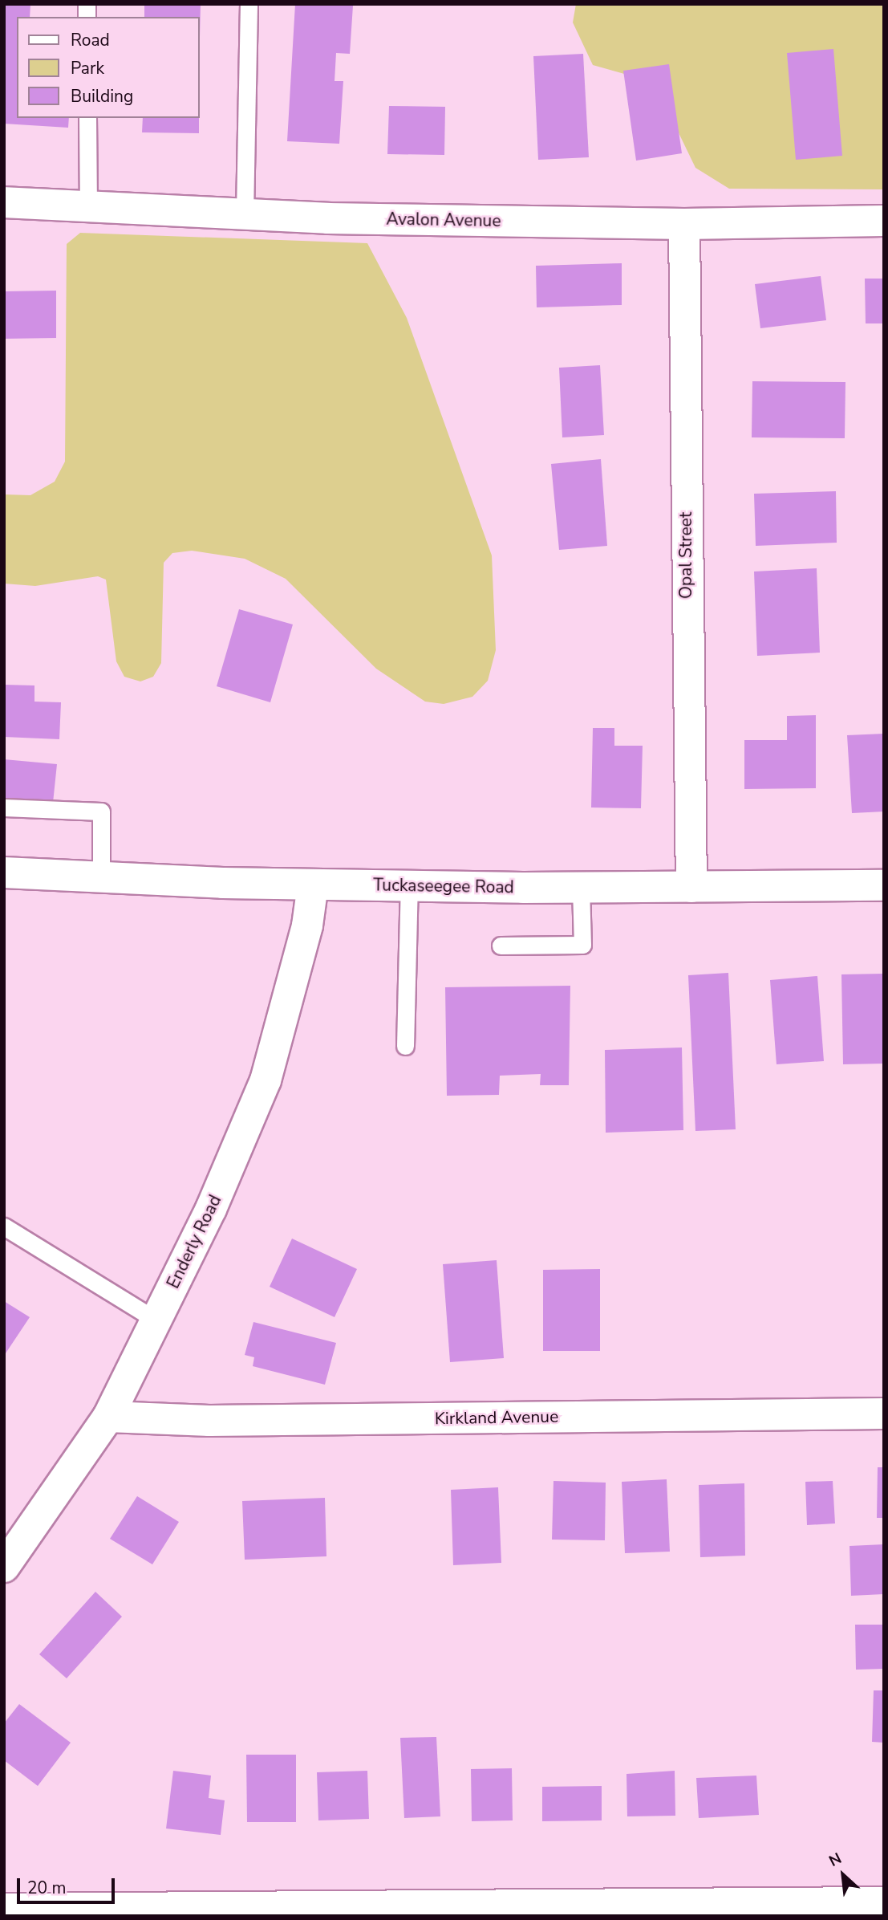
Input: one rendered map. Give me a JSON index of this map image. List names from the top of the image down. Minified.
{"streets":{"street":["Avalon Avenue","Opal Street","Tuckaseegee Road","Enderly Road","Kirkland Avenue"]},"crossings":[["Avalon Avenue","Opal Street"],["Opal Street","Tuckaseegee Road"],["Tuckaseegee Road","Enderly Road"],["Enderly Road","Kirkland Avenue"]],"legend":["Road","Park","Building"],"scale_bar":"20 m","north":"top left"}
